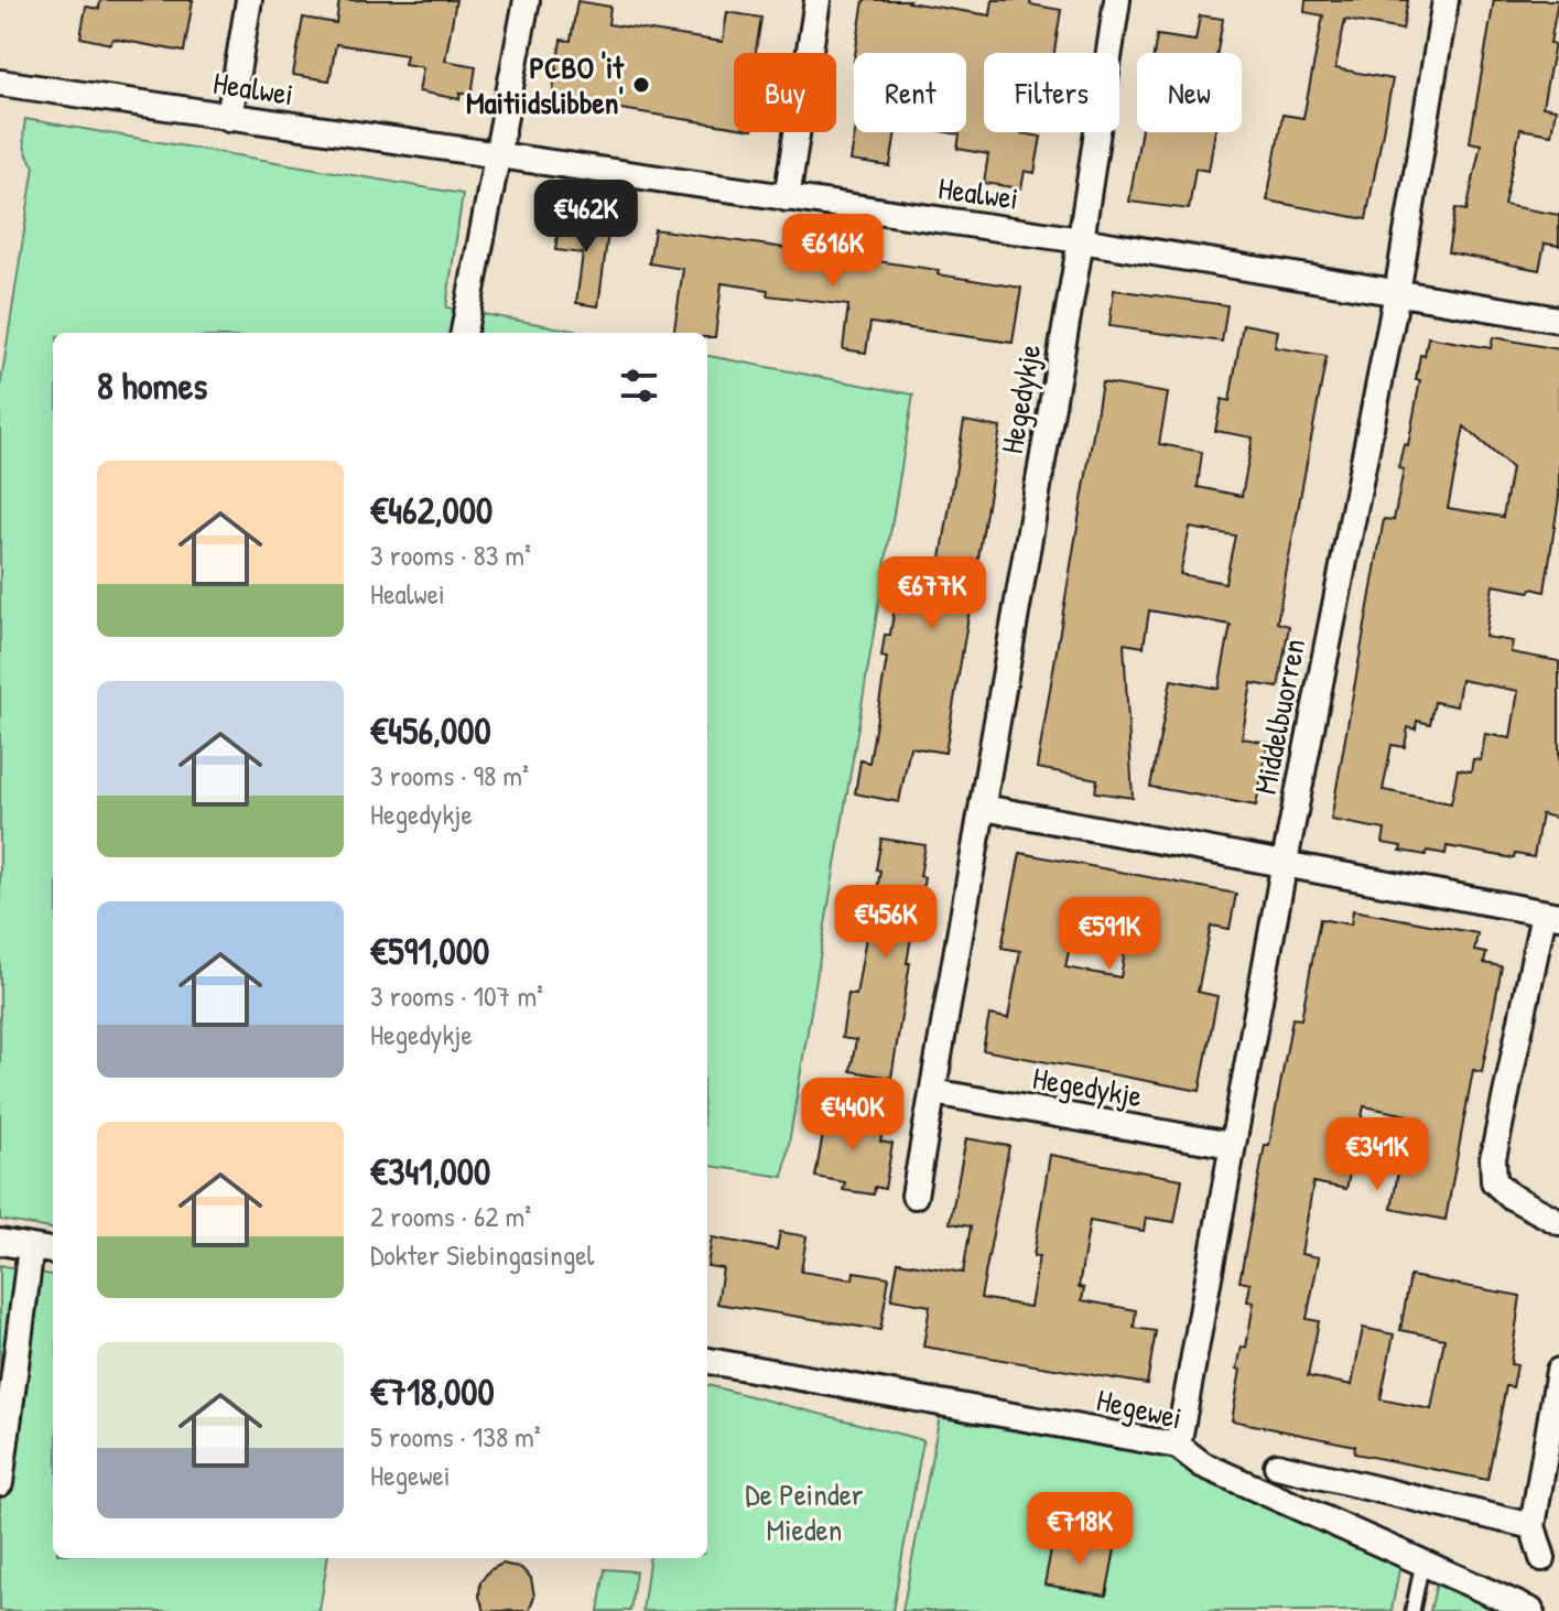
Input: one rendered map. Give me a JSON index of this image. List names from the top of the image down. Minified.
{"streets":{"street":["Healwei","Hegedykje","Middelbuorren","Hegewei"]},"crossings":[["Healwei","Hegedykje"],["Healwei","Middelbuorren"],["Hegedykje","Middelbuorren"],["Middelbuorren","Hegewei"]],"parks":["De Peinder Mieden"],"places":["PCBO 'it Maitiidslibben'"],"page":{"chip":["Buy","Rent","Filters","New"],"price":["€462K","€616K","€677K","€456K","€591K","€440K","€341K","€718K"],"heading":"8 homes","list":[{"name":"€462,000","note":"3 rooms · 83 m² · Healwei"},{"name":"€456,000","note":"3 rooms · 98 m² · Hegedykje"},{"name":"€591,000","note":"3 rooms · 107 m² · Hegedykje"},{"name":"€341,000","note":"2 rooms · 62 m² · Dokter Siebingasingel"},{"name":"€718,000","note":"5 rooms · 138 m² · Hegewei"}]}}
